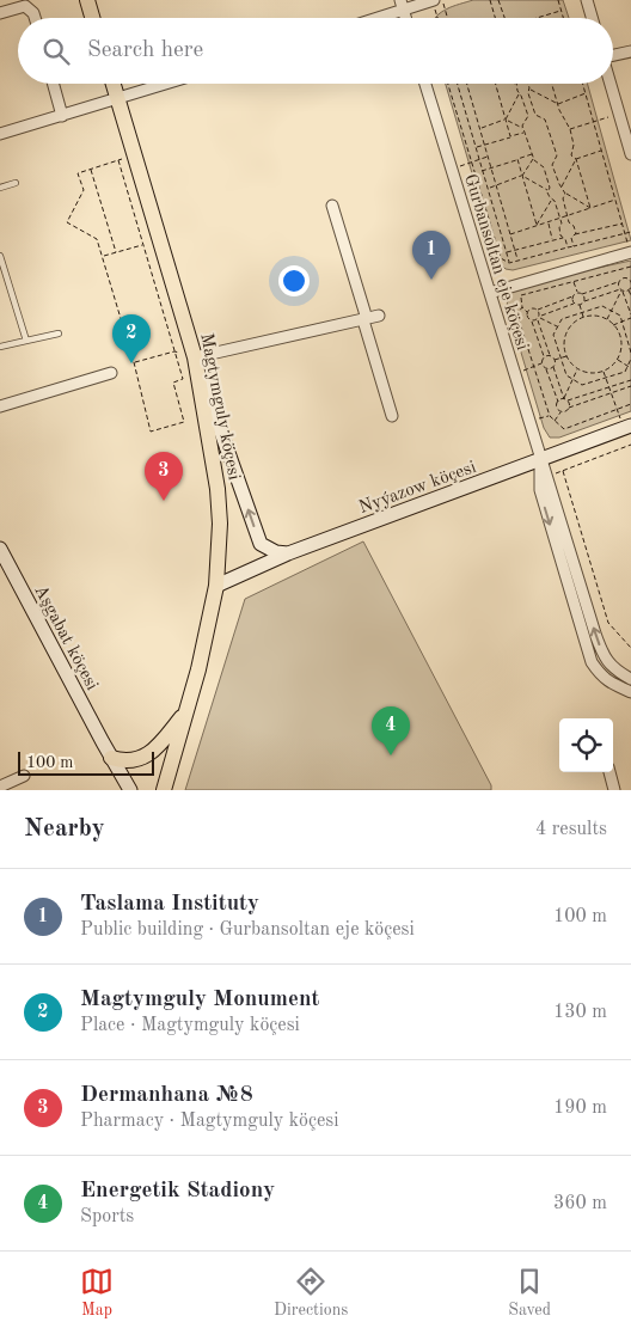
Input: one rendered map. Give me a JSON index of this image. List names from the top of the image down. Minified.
{"streets":{"main road":["Magtymguly köçesi"],"street":["Gurbansoltan eje köçesi","Nyýazow köçesi","Aşgabat köçesi"]},"crossings":[["Gurbansoltan eje köçesi","Nyýazow köçesi"],["Magtymguly köçesi","Nyýazow köçesi"]],"scale_bar":"100 m","page":{"search":"Search here","pins":["1","2","3","4"],"scale":"100 m","heading":["Nearby","4 results"],"list":[{"mark":"1","name":"Taslama Instituty","note":"Public building · Gurbansoltan eje köçesi","value":"100 m"},{"mark":"2","name":"Magtymguly Monument","note":"Place · Magtymguly köçesi","value":"130 m"},{"mark":"3","name":"Dermanhana №8","note":"Pharmacy · Magtymguly köçesi","value":"190 m"},{"mark":"4","name":"Energetik Stadiony","note":"Sports","value":"360 m"}],"nav":["Map","Directions","Saved"]}}
